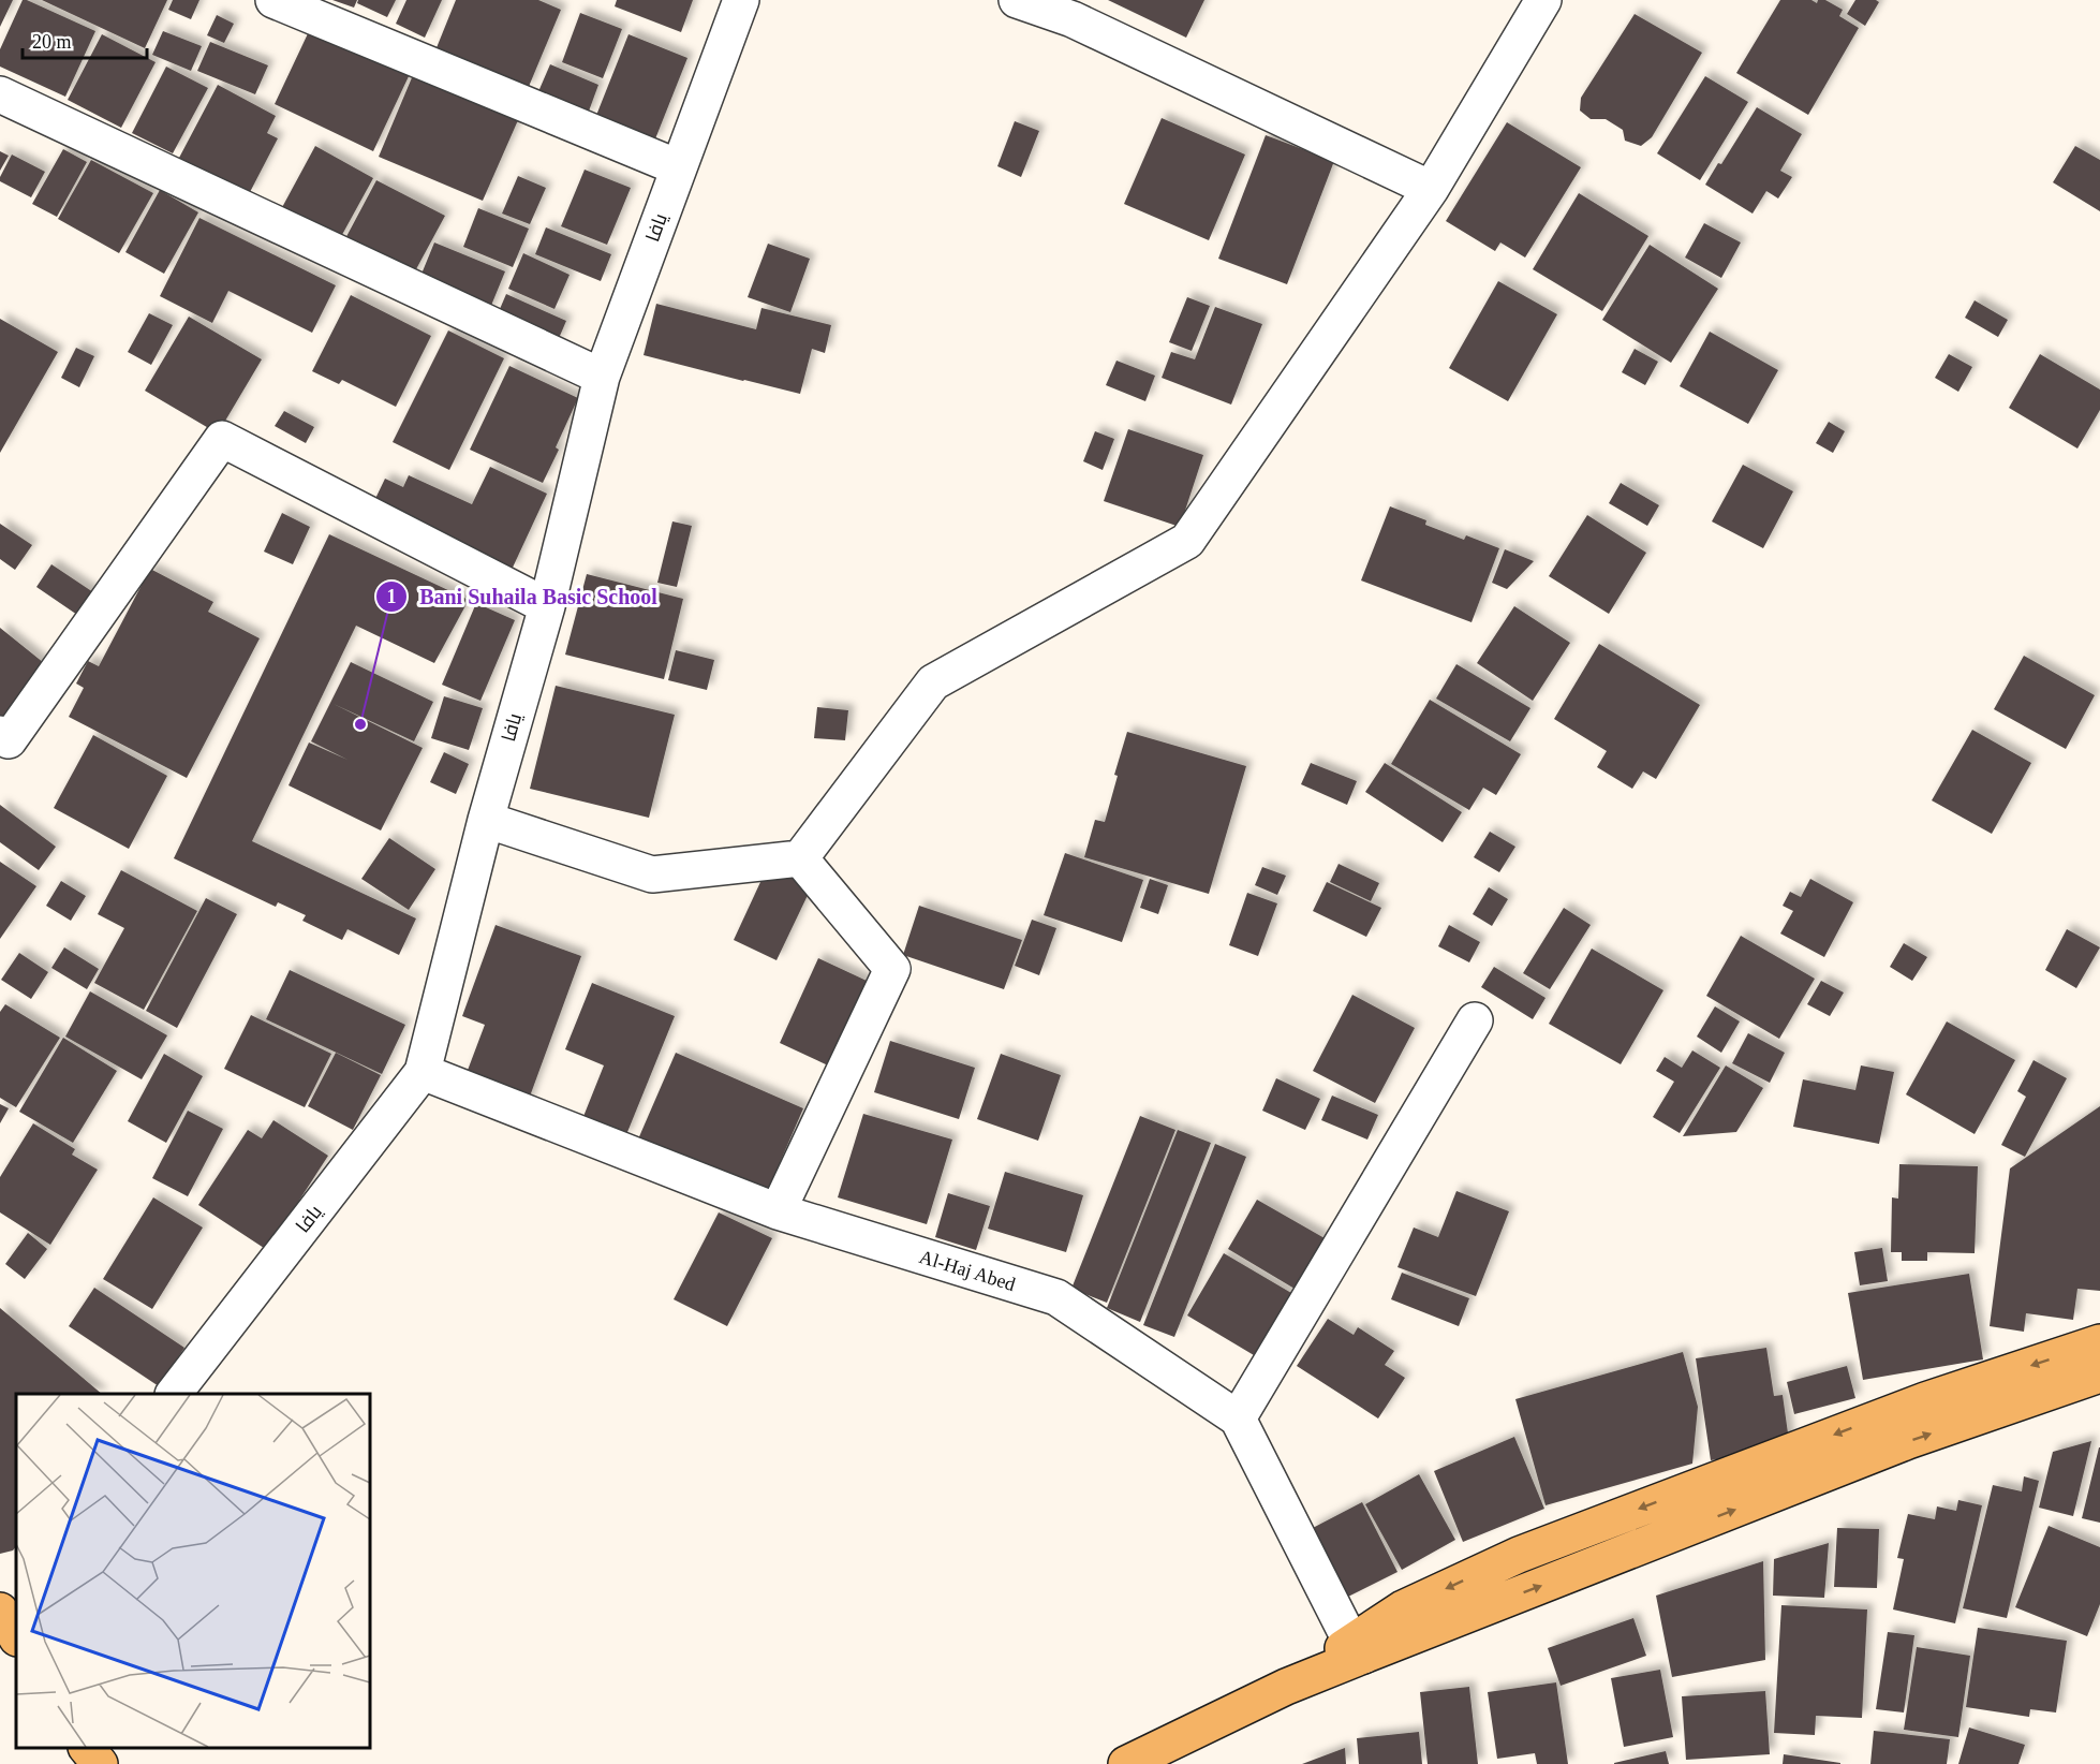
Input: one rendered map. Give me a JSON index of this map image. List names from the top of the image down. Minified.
{"streets":{"street":["يافا","Al-Haj Abed"]},"crossings":[["يافا","Al-Haj Abed"]],"places":["Bani Suhaila Basic School"],"scale_bar":"20 m"}
